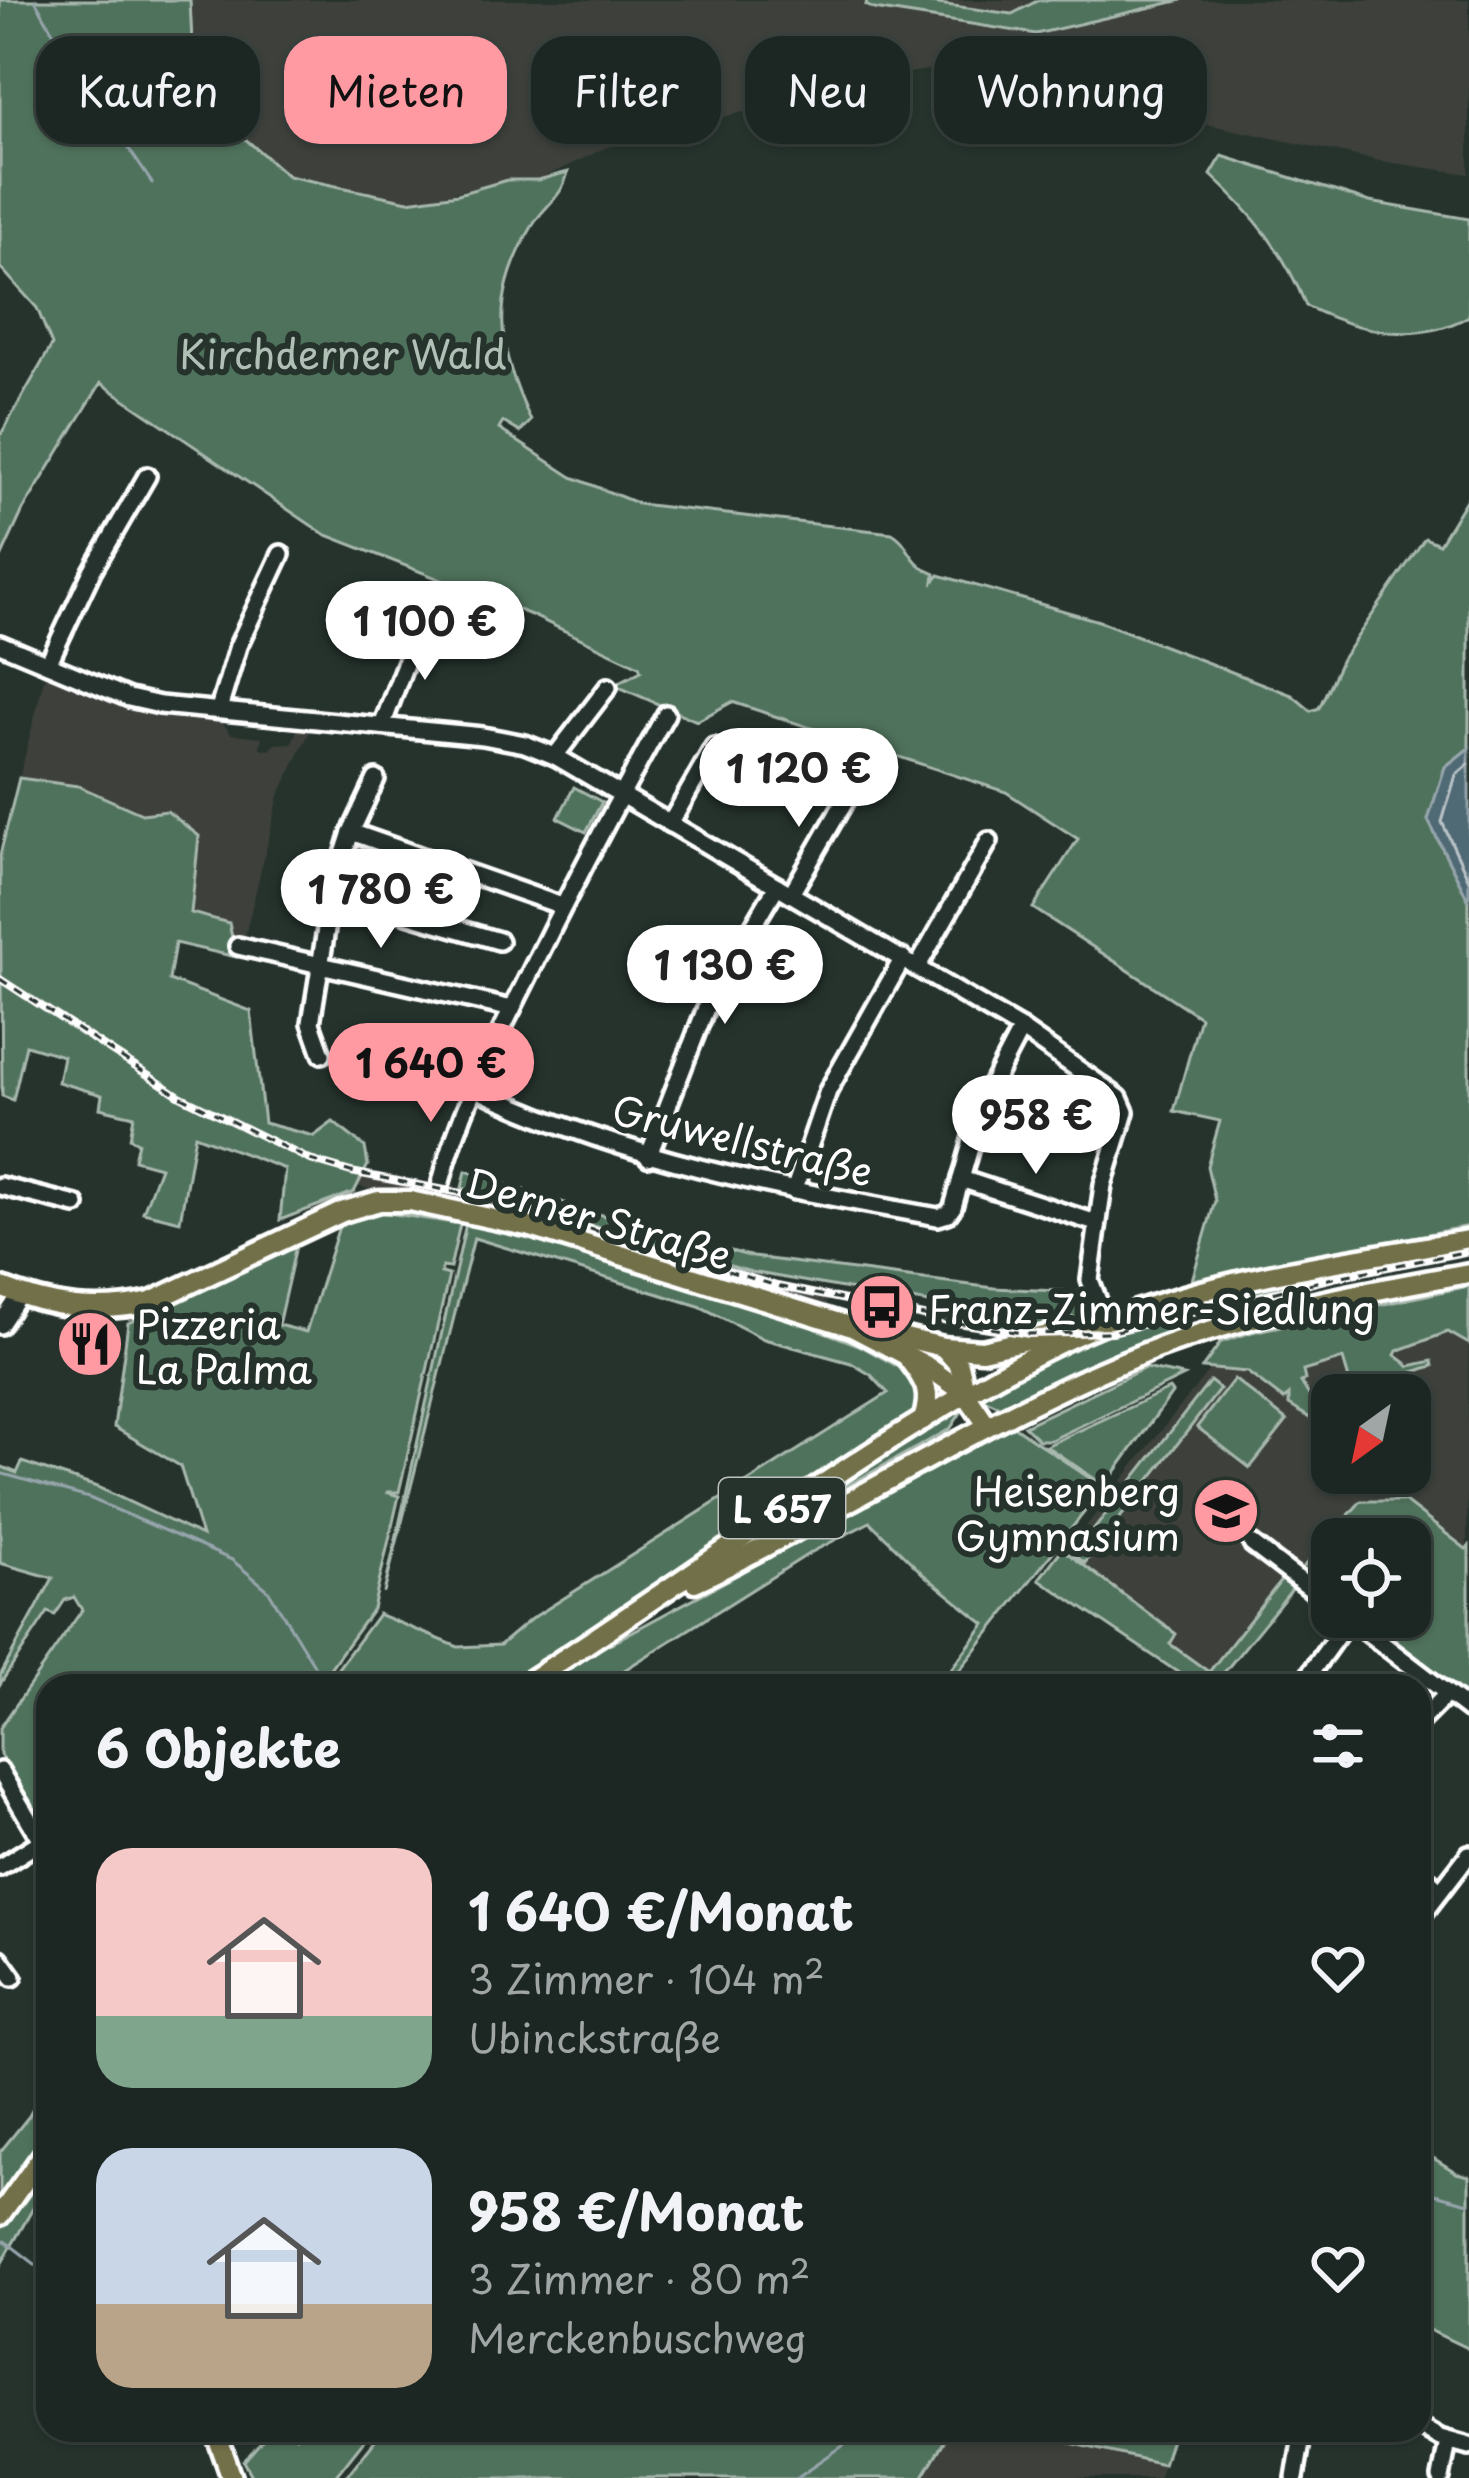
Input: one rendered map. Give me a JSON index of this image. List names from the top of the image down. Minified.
{"streets":{"main road":["Derner Straße","L 657"],"street":["Gruwellstraße"]},"crossings":[["Derner Straße","L 657"]],"parks":["Kirchderner Wald"],"places":{"bus stop":["Franz-Zimmer-Siedlung"],"restaurant":["Pizzeria La Palma"],"school or university":["Heisenberg Gymnasium"]},"north":"bottom left","page":{"chip":["Kaufen","Mieten","Filter","Neu","Wohnung"],"price":["1 100 €","1 120 €","1 780 €","1 130 €","1 640 €","958 €"],"heading":"6 Objekte","list":[{"name":"1 640 €/Monat","note":"3 Zimmer · 104 m² · Ubinckstraße"},{"name":"958 €/Monat","note":"3 Zimmer · 80 m² · Merckenbuschweg"}]}}
